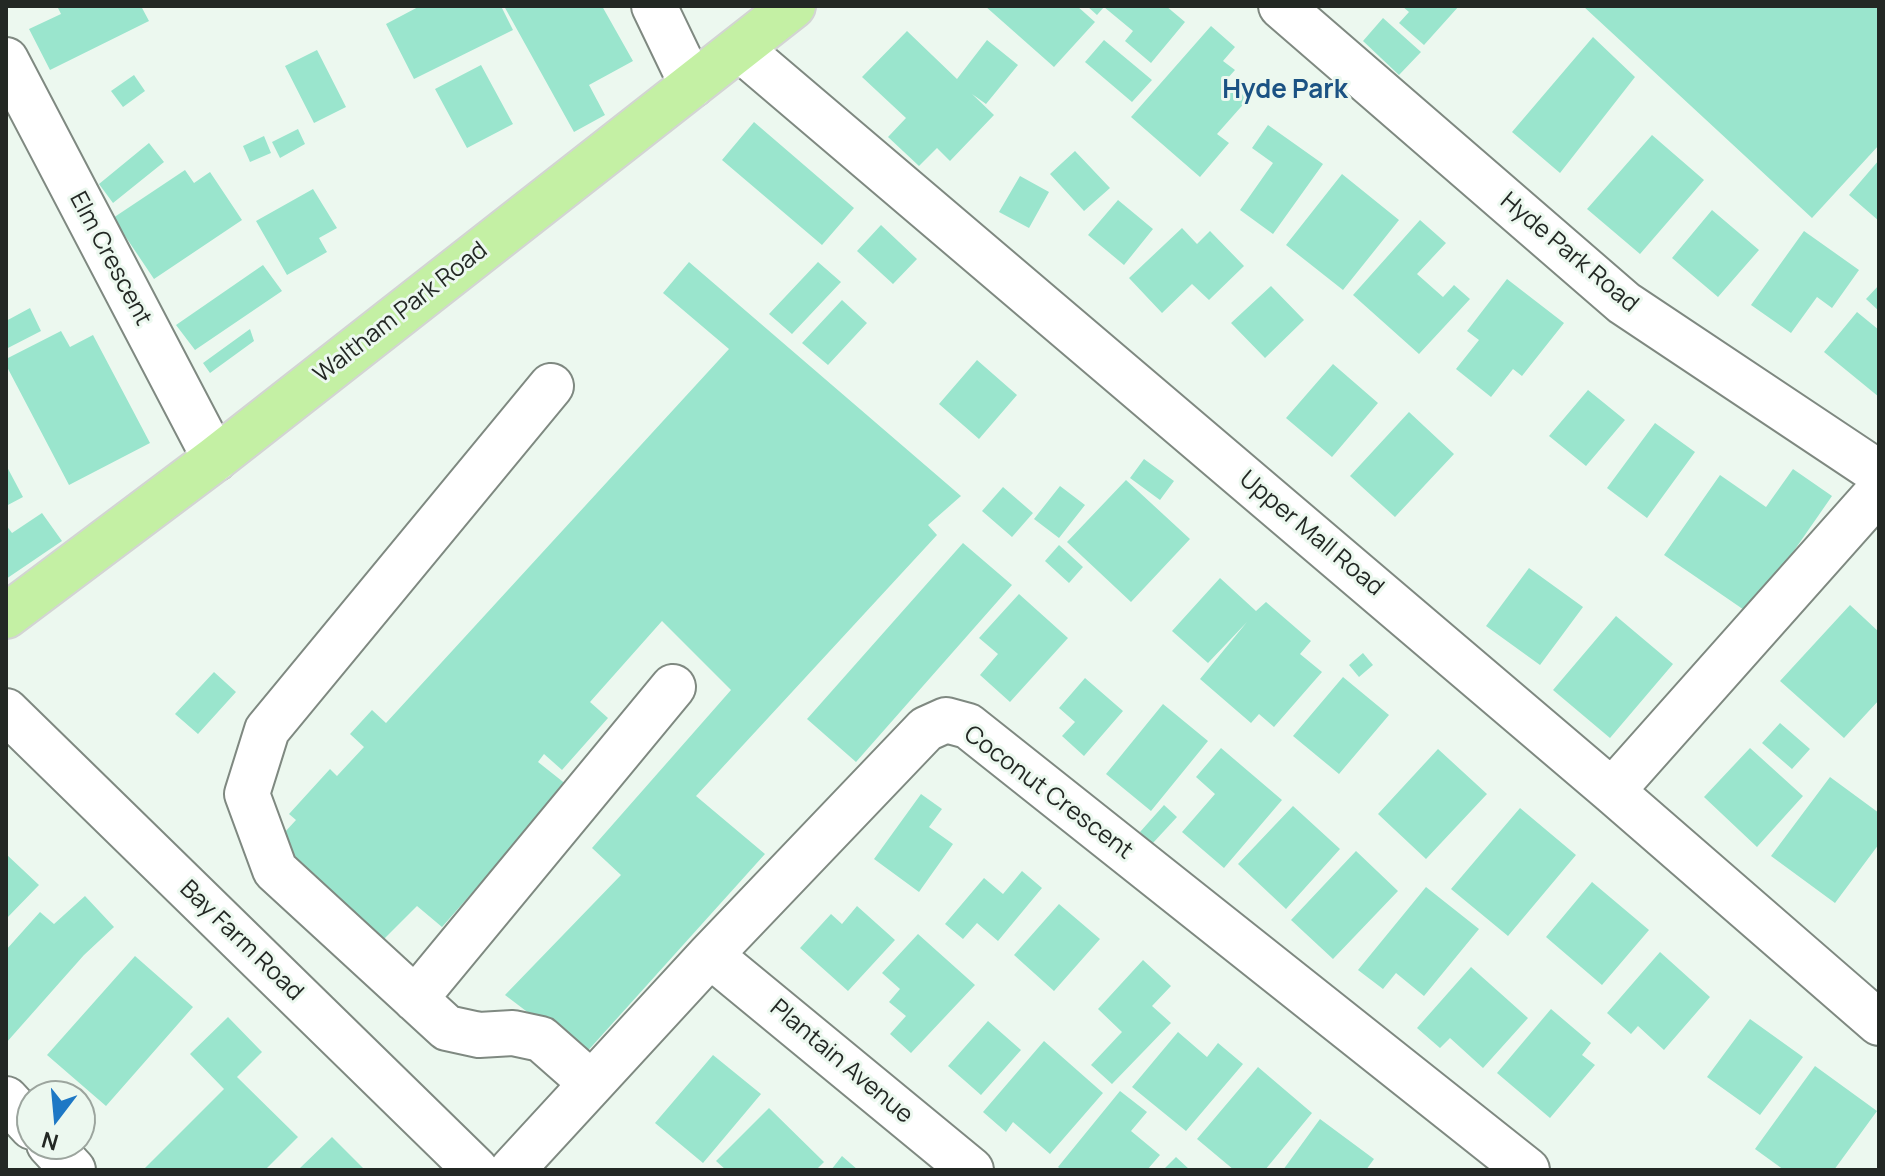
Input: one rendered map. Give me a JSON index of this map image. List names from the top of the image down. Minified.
{"streets":{"main road":["Waltham Park Road"],"street":["Hyde Park Road","Elm Crescent","Upper Mall Road","Coconut Crescent","Bay Farm Road","Plantain Avenue"]},"crossings":[["Elm Crescent","Waltham Park Road"],["Waltham Park Road","Upper Mall Road"],["Coconut Crescent","Plantain Avenue"]],"districts":["Hyde Park"],"north":"bottom"}
